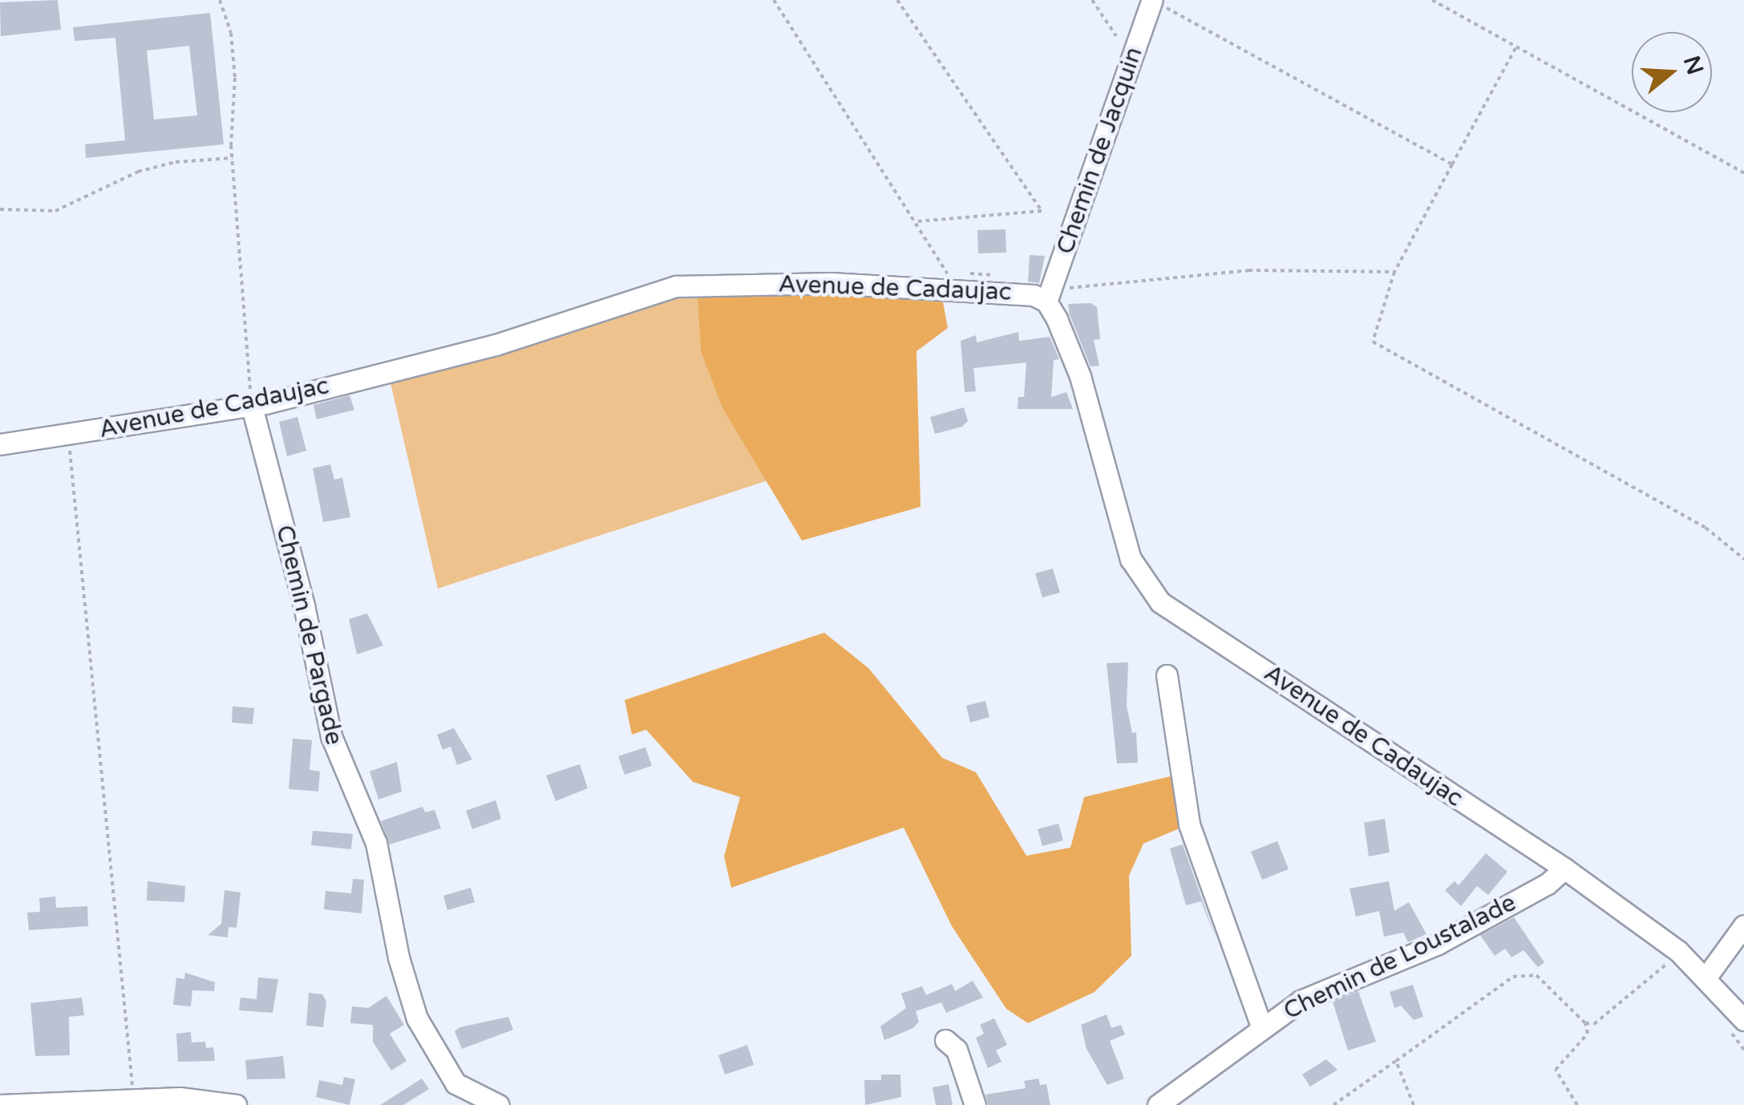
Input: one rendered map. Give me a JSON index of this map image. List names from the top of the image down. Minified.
{"streets":{"street":["Chemin de Jacquin","Avenue de Cadaujac","Chemin de Pargade","Chemin de Loustalade"]},"crossings":[["Chemin de Jacquin","Avenue de Cadaujac"],["Avenue de Cadaujac","Chemin de Pargade"],["Avenue de Cadaujac","Chemin de Loustalade"]],"north":"right"}
